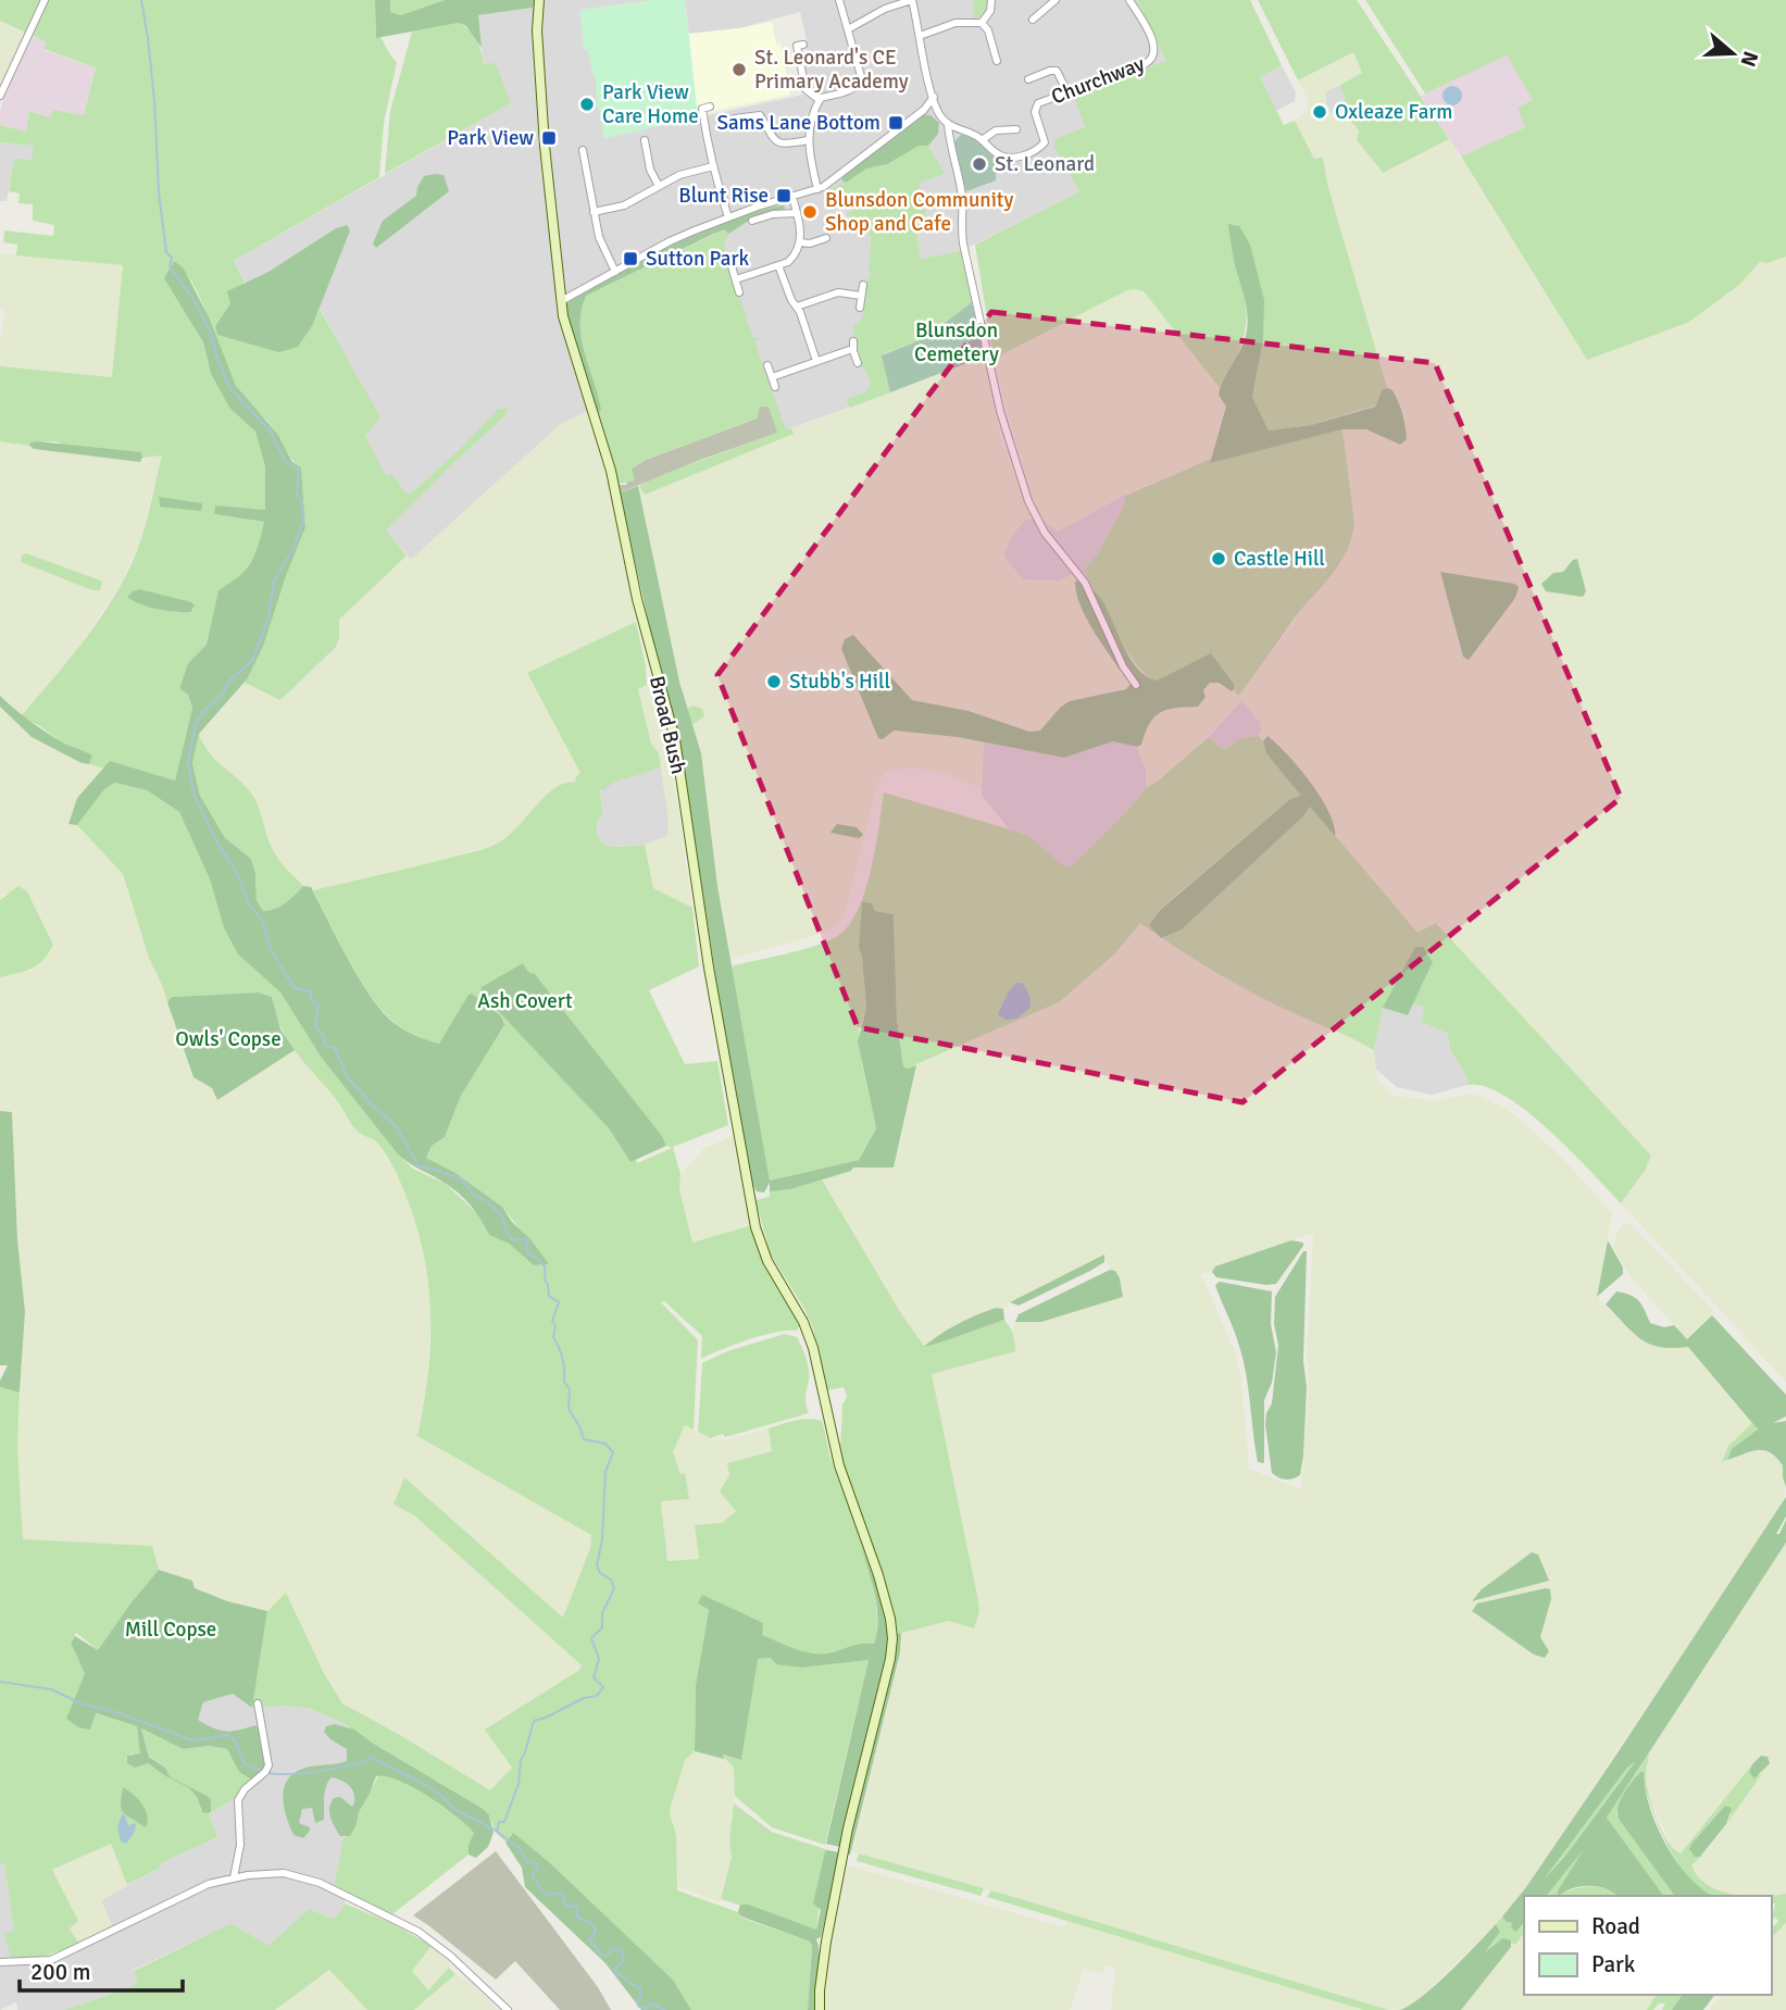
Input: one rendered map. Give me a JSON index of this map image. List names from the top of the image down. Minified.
{"streets":{"main road":["Broad Bush"],"street":["Churchway"]},"parks":["Blunsdon Cemetery","Ash Covert","Owls' Copse","Mill Copse"],"places":{"other":["St. Leonard's CE Primary Academy","Park View Care Home","Oxleaze Farm","St. Leonard","Blunsdon Community Shop and Cafe","Castle Hill","Stubb's Hill"],"transit":["Sams Lane Bottom","Park View","Blunt Rise","Sutton Park"]},"legend":["Road","Park"],"scale_bar":"200 m","north":"right"}
